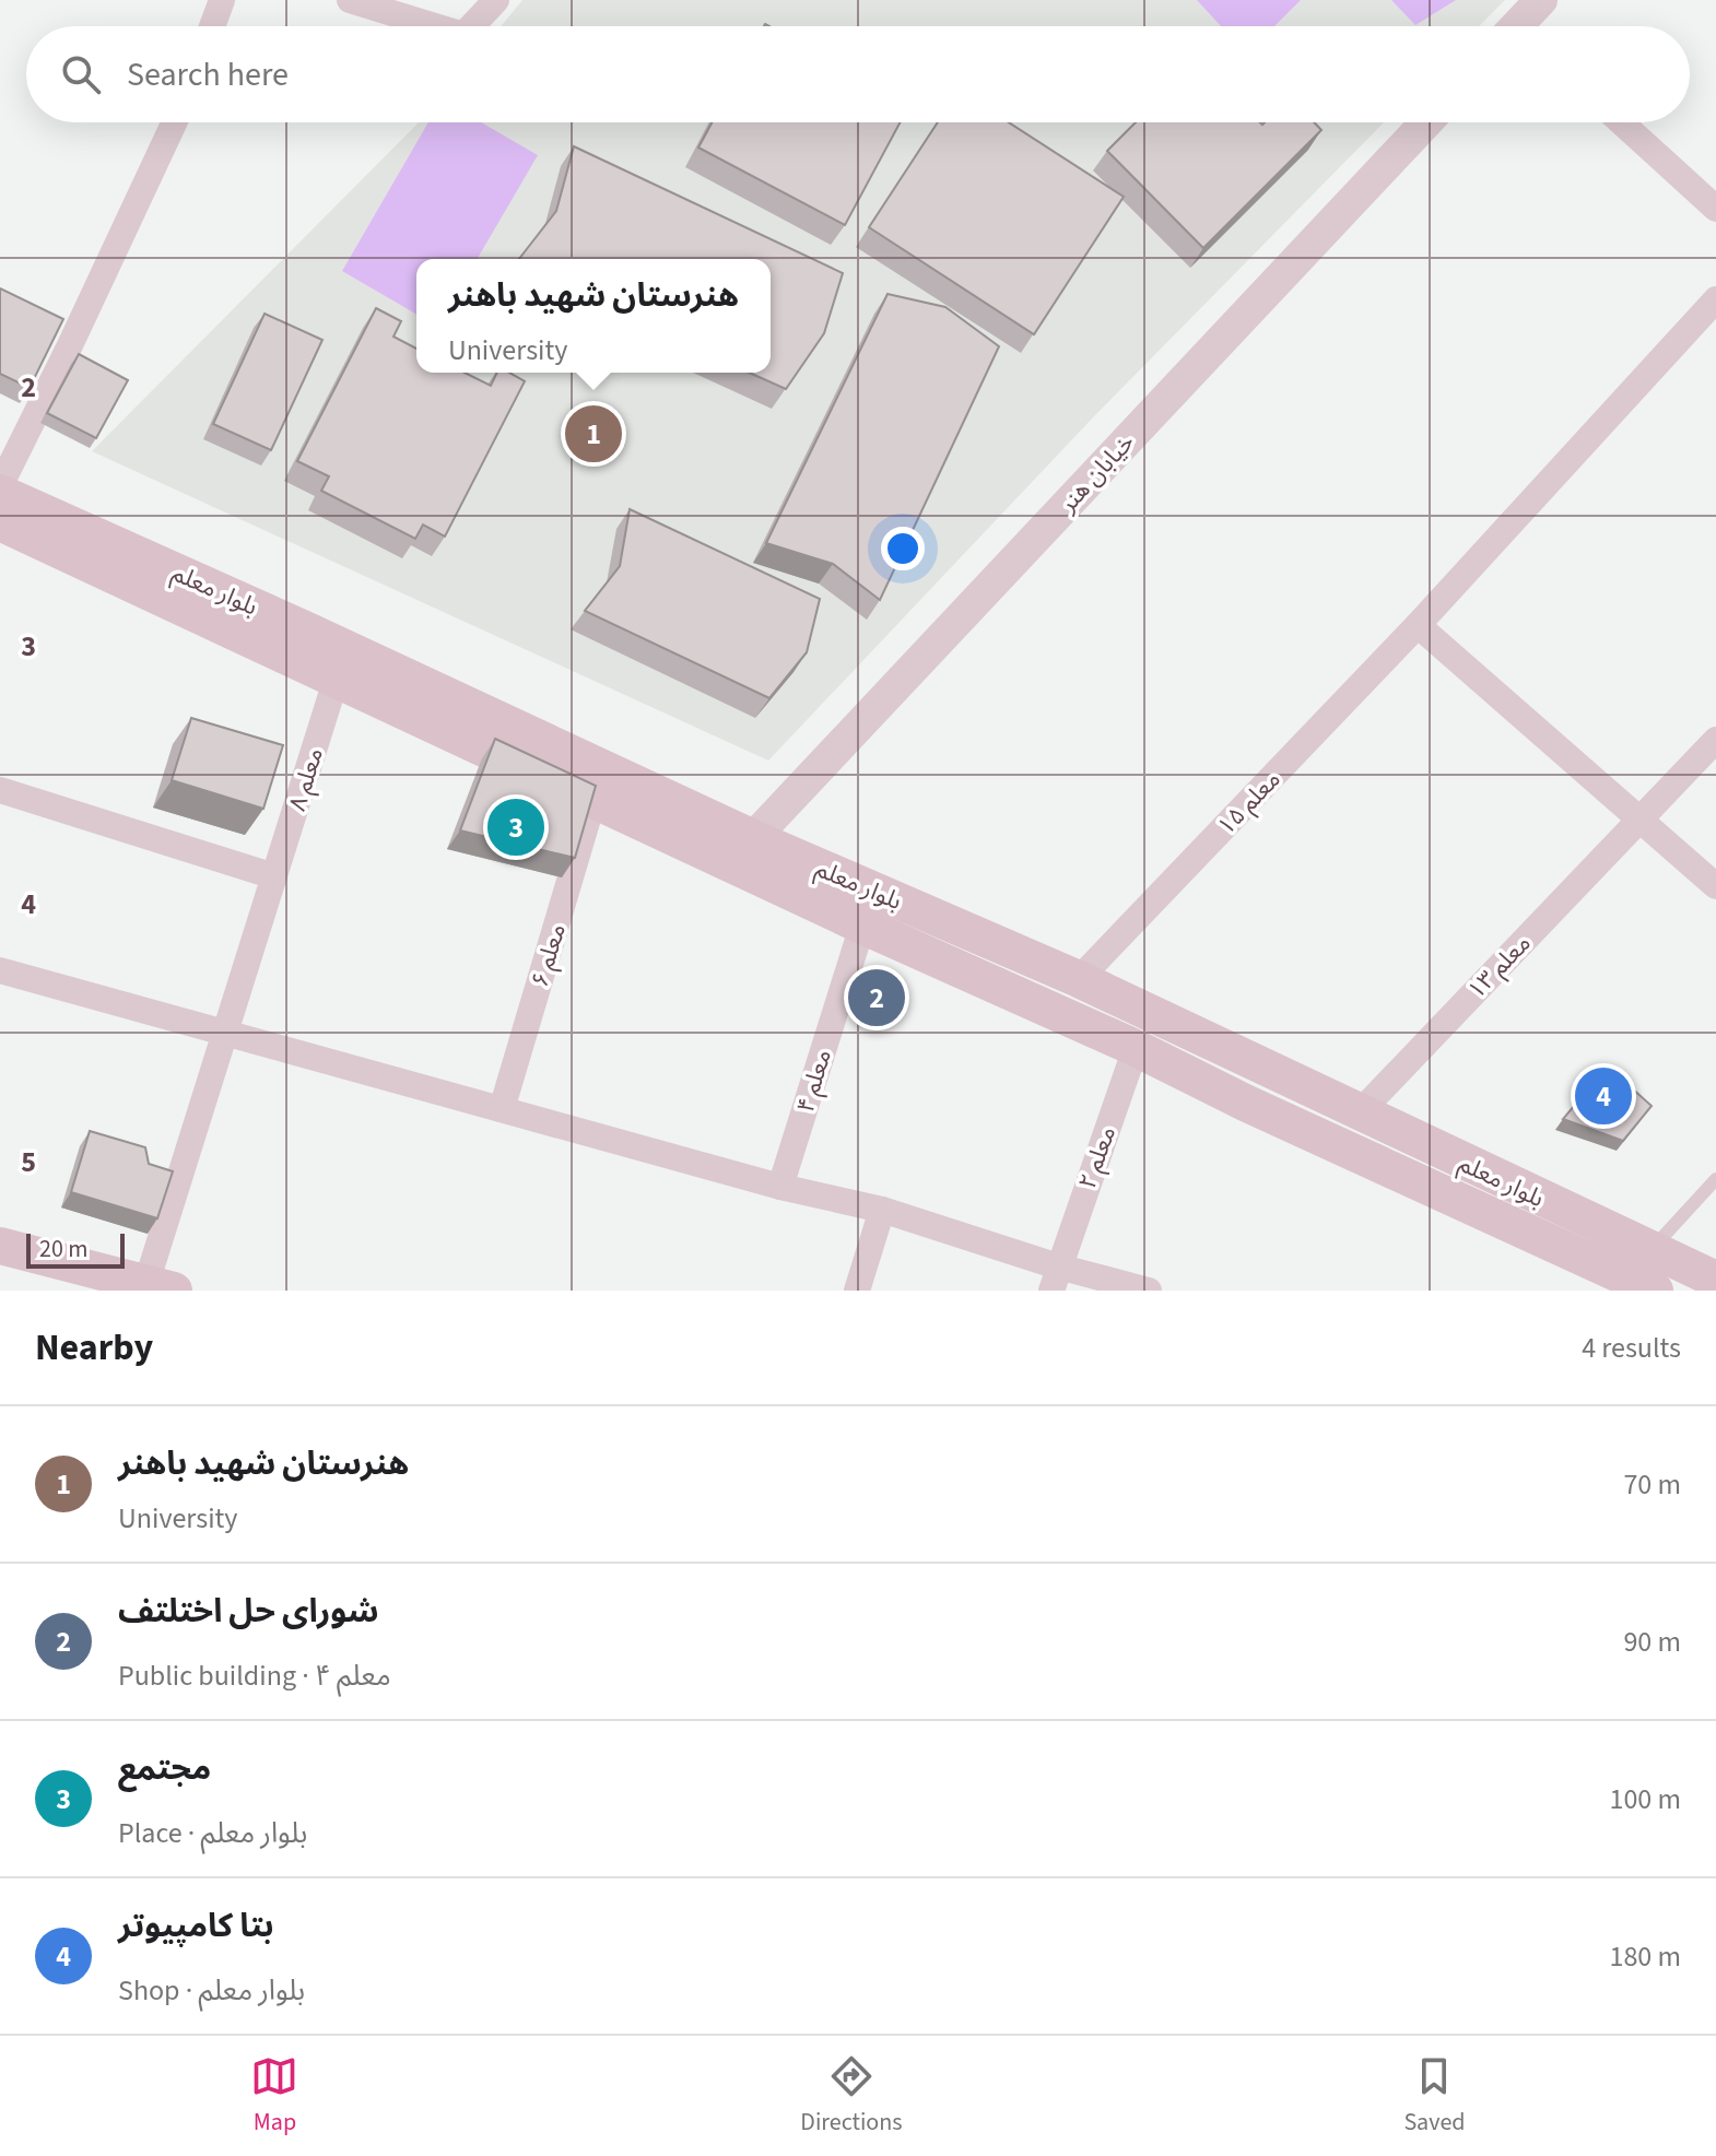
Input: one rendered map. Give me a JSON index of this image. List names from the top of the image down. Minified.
{"streets":{"main road":["بلوار معلم"],"street":["خیابان هنر","معلم ۸","معلم ۱۵","معلم ۶","معلم ۱۳","معلم ۴","معلم ۲"]},"crossings":[["خیابان هنر","بلوار معلم"],["بلوار معلم","معلم ۸"],["بلوار معلم","معلم ۱۵"],["بلوار معلم","معلم ۶"],["بلوار معلم","معلم ۱۳"],["بلوار معلم","معلم ۴"],["بلوار معلم","معلم ۲"]],"scale_bar":"20 m","page":{"search":"Search here","popup":["هنرستان شهید باهنر","University"],"pins":["1","3","2","4"],"scale":"20 m","heading":["Nearby","4 results"],"list":[{"mark":"1","name":"هنرستان شهید باهنر","note":"University","value":"70 m"},{"mark":"2","name":"شورای حل اختلتف","note":"Public building · معلم ۴","value":"90 m"},{"mark":"3","name":"مجتمع","note":"Place · بلوار معلم","value":"100 m"},{"mark":"4","name":"بتا کامپیوتر","note":"Shop · بلوار معلم","value":"180 m"}],"nav":["Map","Directions","Saved"]},"grid":{"rows":["2","3","4","5"]}}
